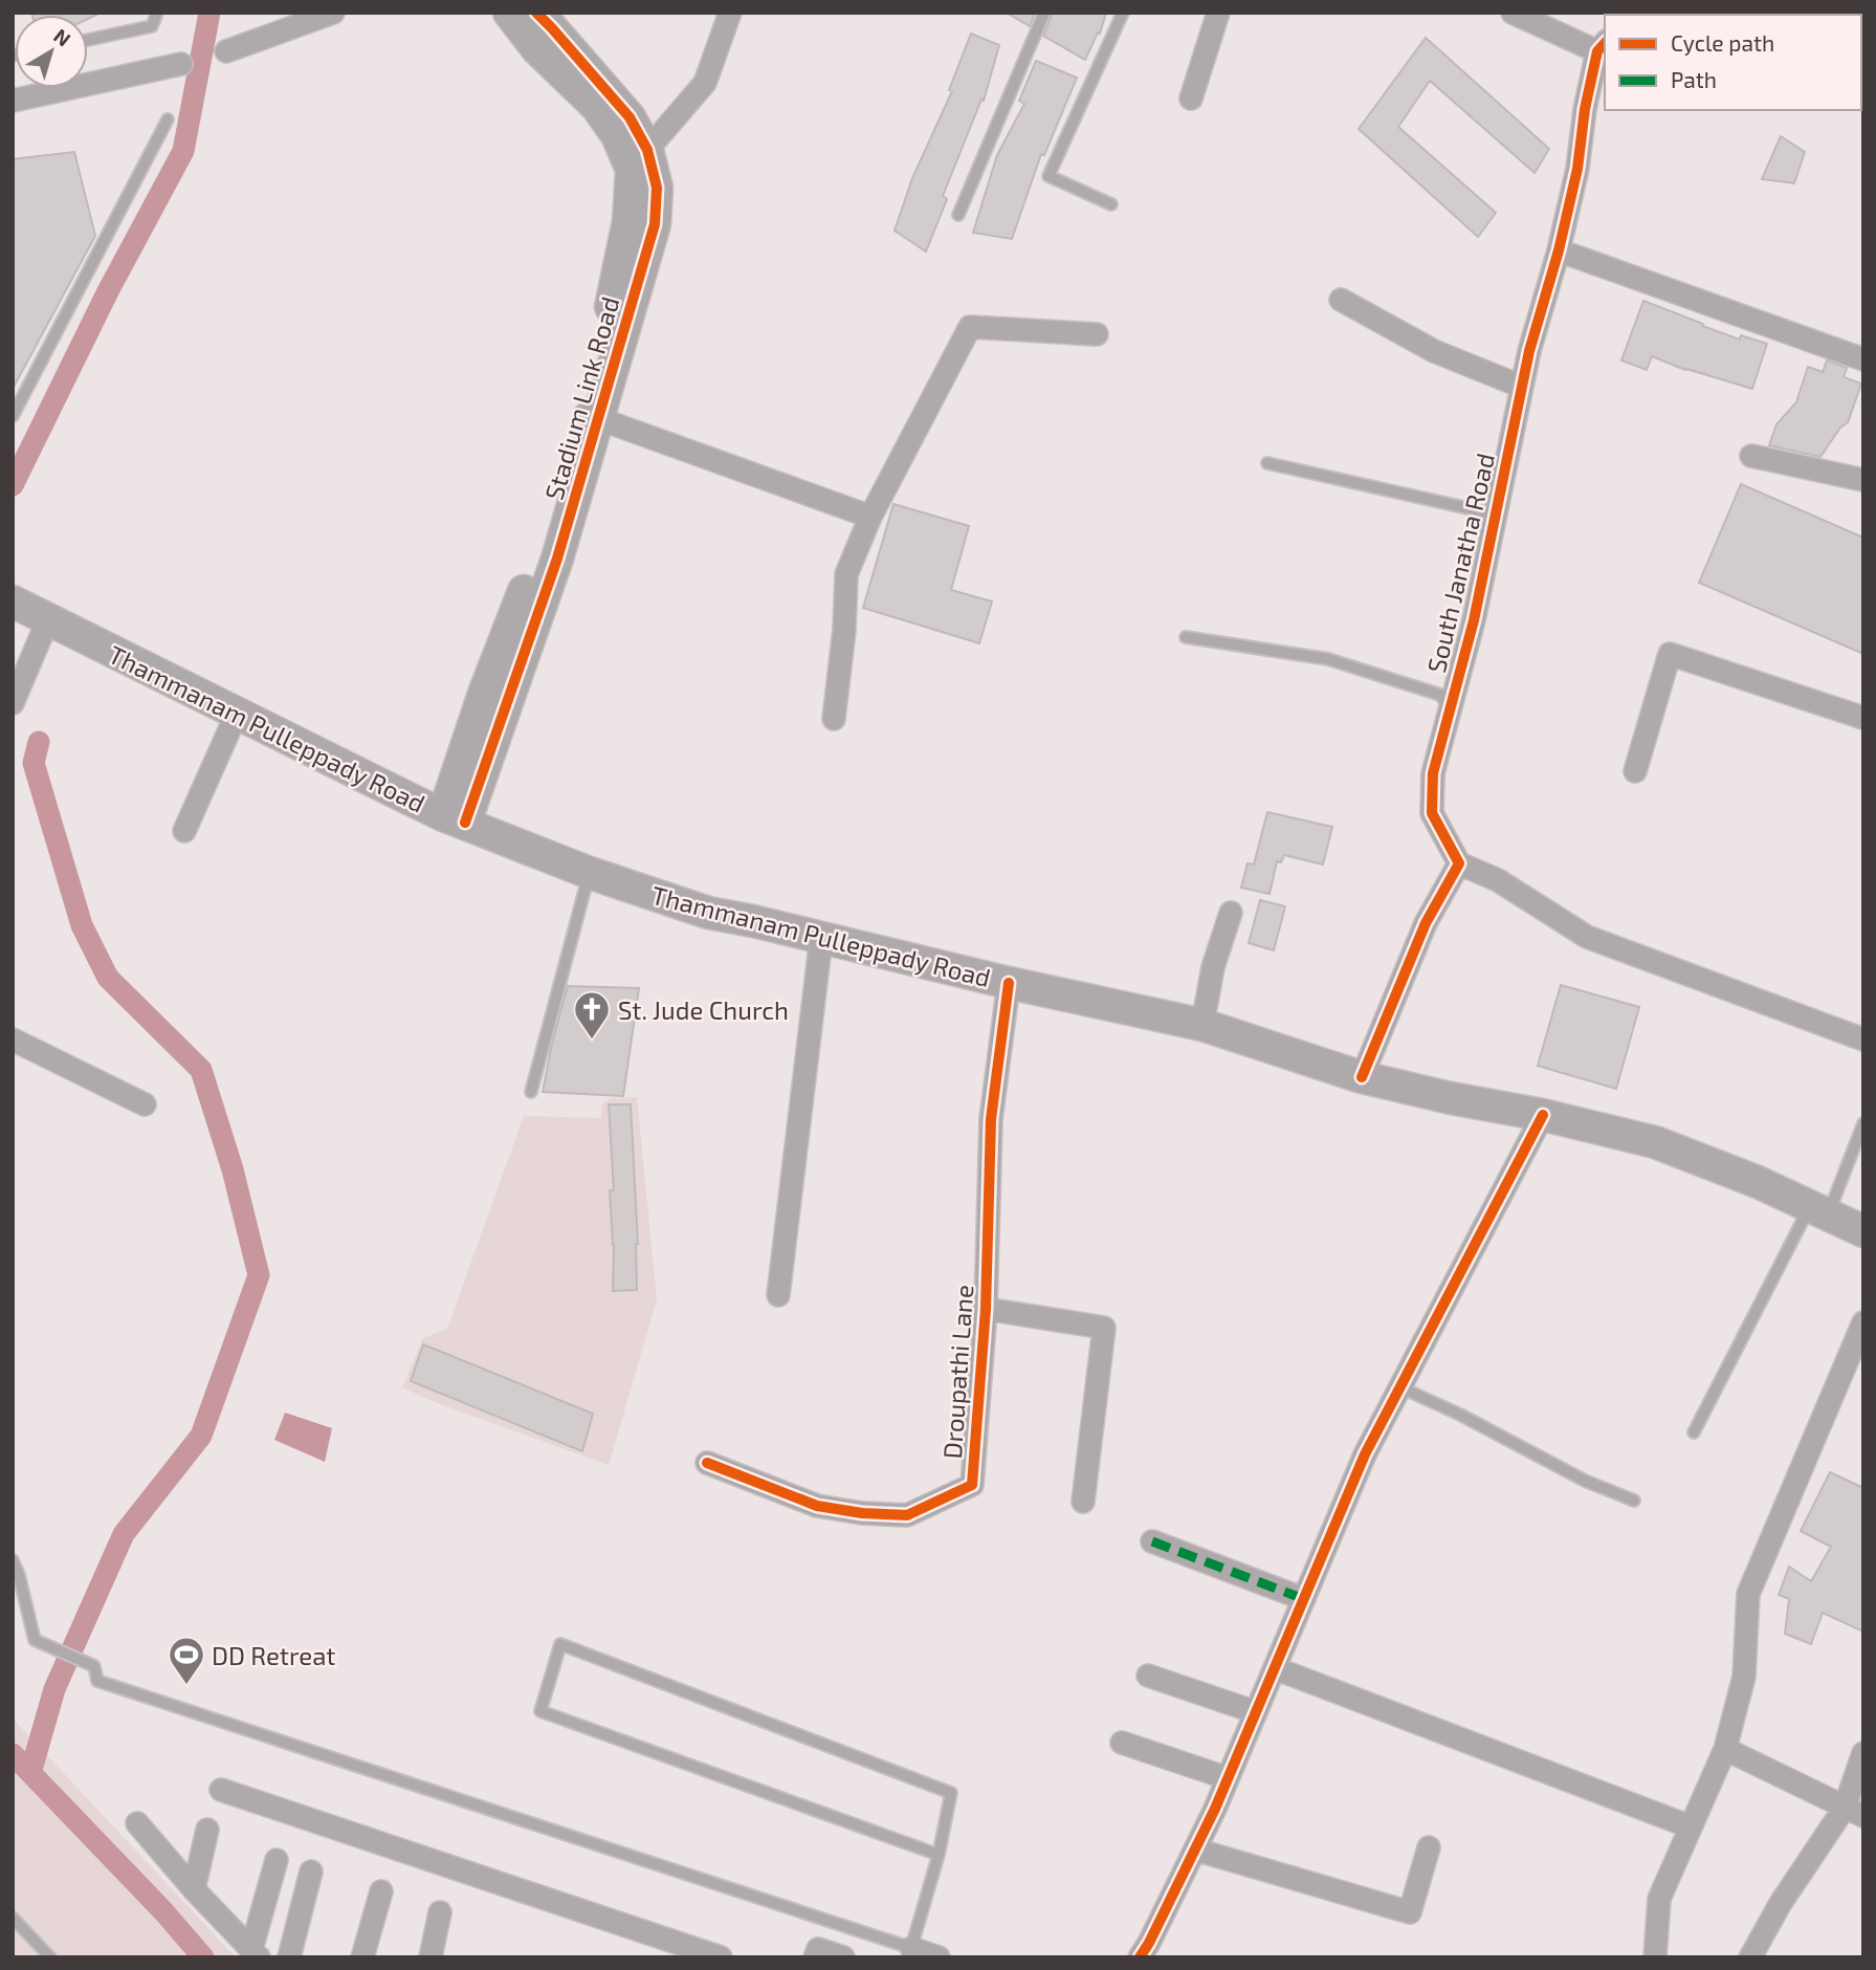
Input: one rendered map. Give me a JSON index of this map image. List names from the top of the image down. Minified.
{"streets":{"main road":["Stadium Link Road","Thammanam Pulleppady Road"],"street":["South Janatha Road","Droupathi Lane"]},"crossings":[["Stadium Link Road","Thammanam Pulleppady Road"],["Thammanam Pulleppady Road","Droupathi Lane"]],"places":{"church":["St. Jude Church"],"sports":["DD Retreat"]},"legend":["Cycle path","Path"],"north":"top right"}
